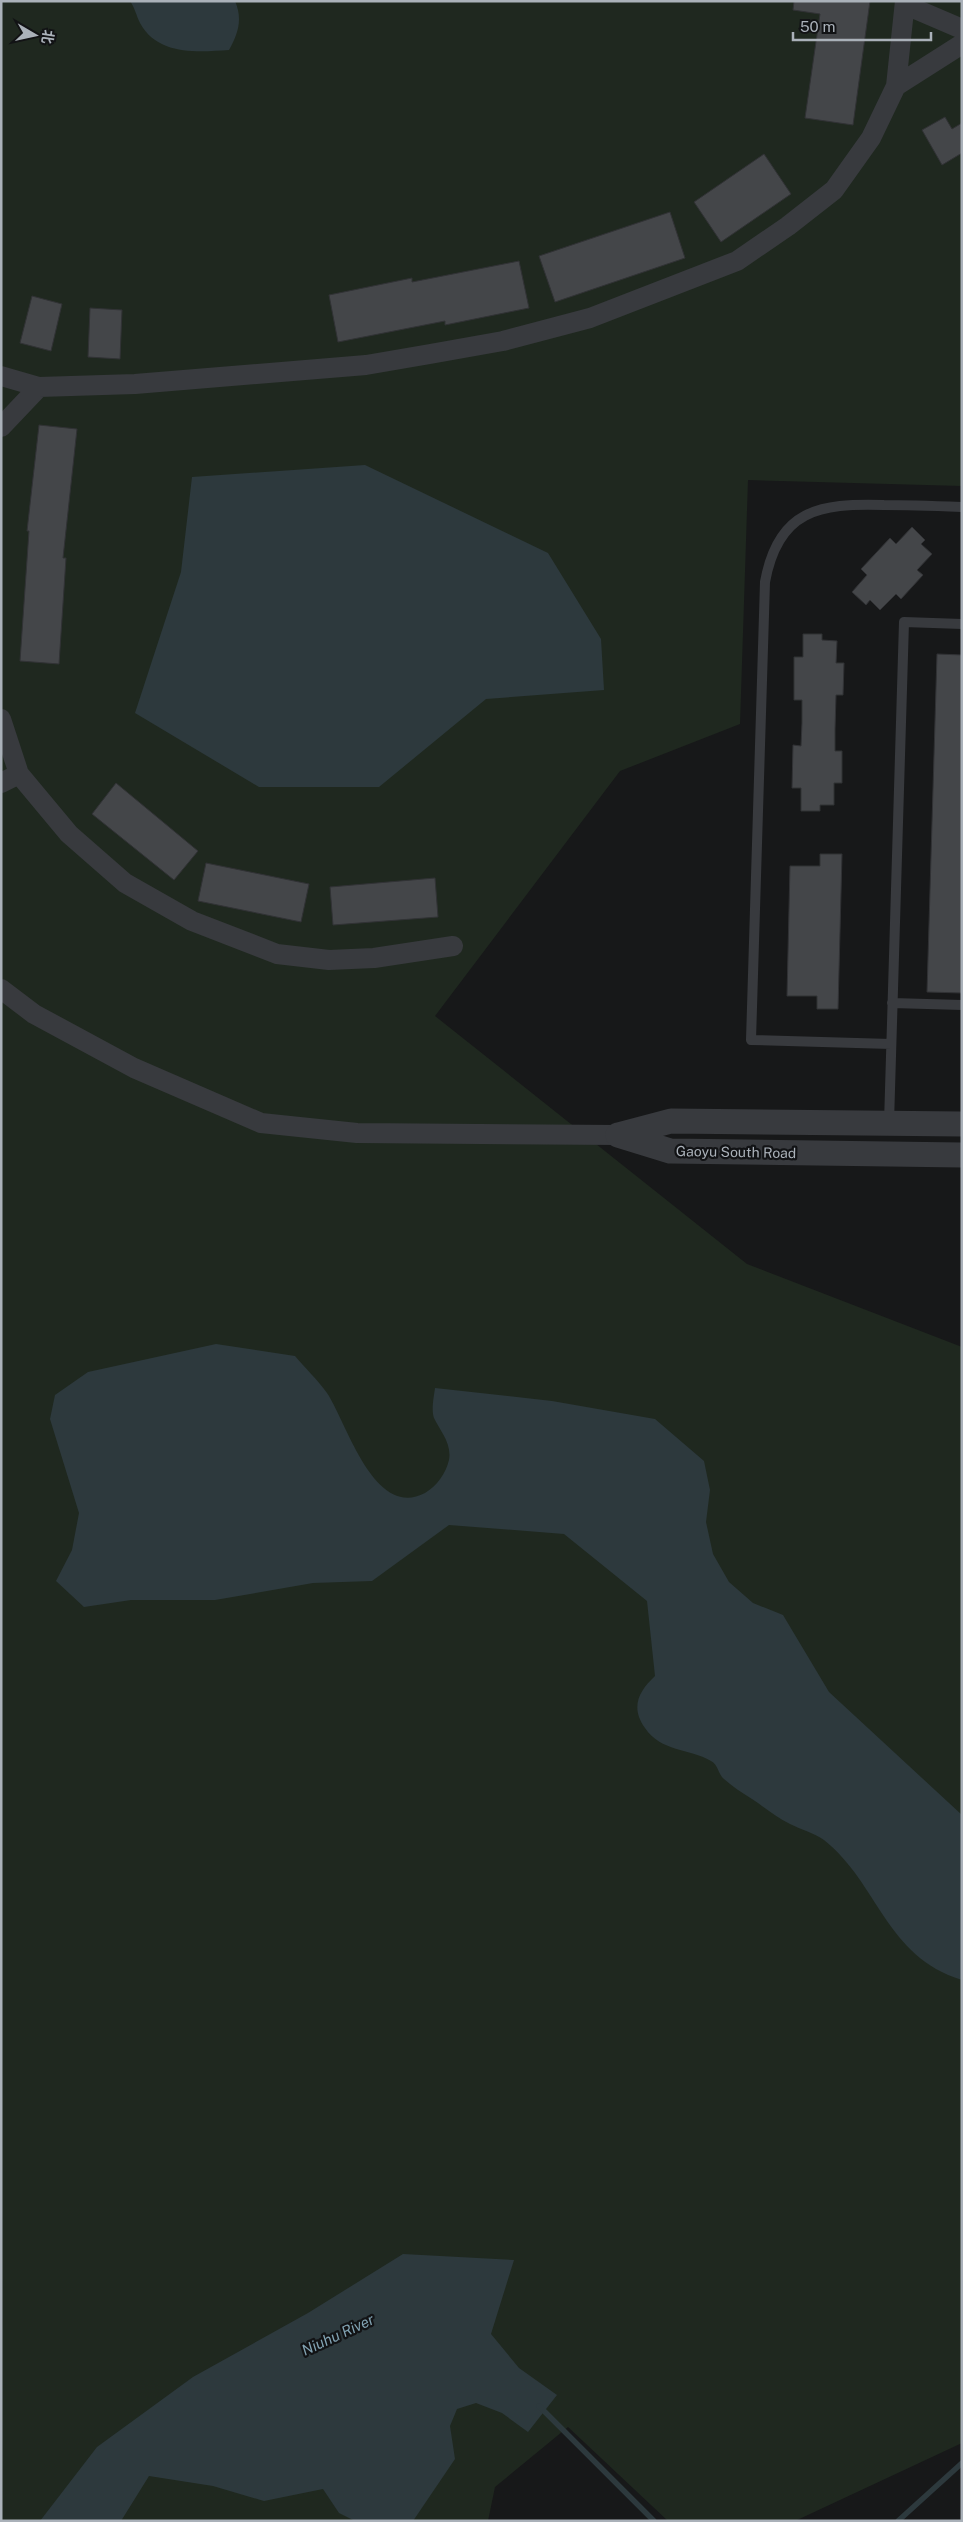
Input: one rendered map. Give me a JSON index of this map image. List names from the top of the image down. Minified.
{"streets":{"street":["Gaoyu South Road"]},"water":["Niuhu River"],"scale_bar":"50 m","north":"right"}
